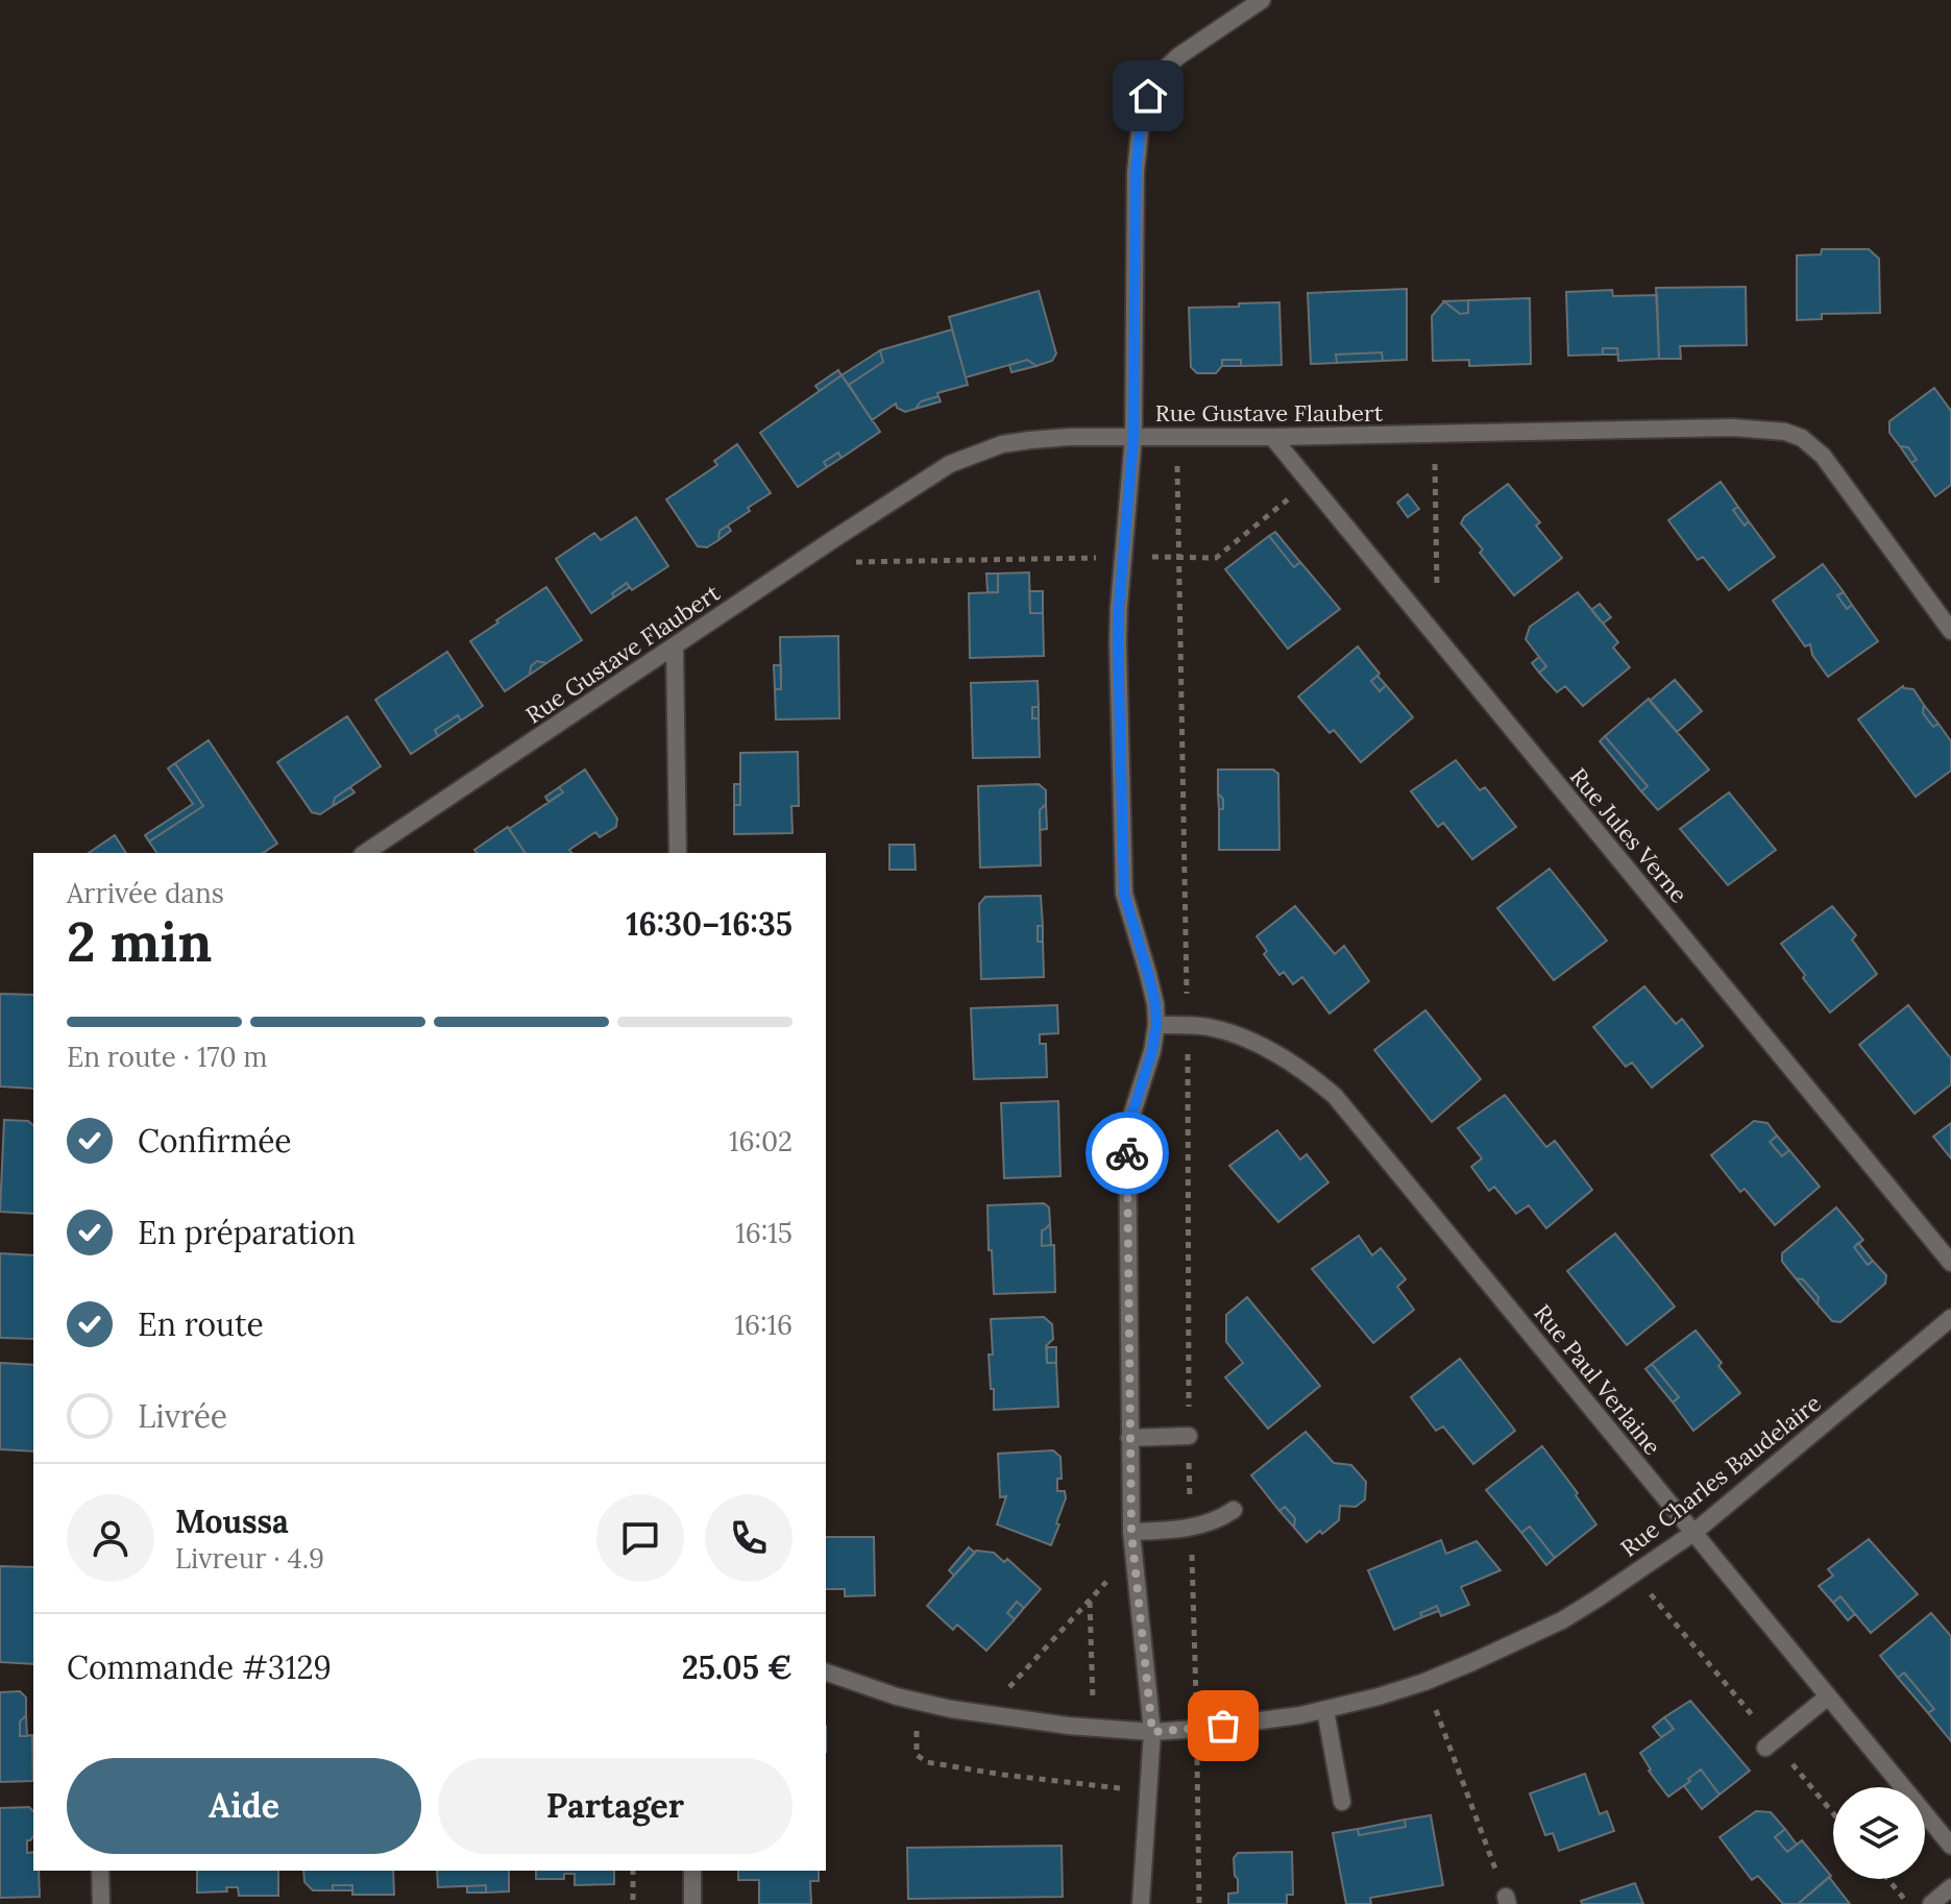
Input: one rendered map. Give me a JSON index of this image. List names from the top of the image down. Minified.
{"streets":{"street":["Rue Gustave Flaubert","Rue Jules Verne","Rue Paul Verlaine","Rue Charles Baudelaire"]},"crossings":[["Rue Gustave Flaubert","Rue Jules Verne"],["Rue Paul Verlaine","Rue Charles Baudelaire"]],"page":{"heading":["2 min","Arrivée dans","16:30–16:35"],"panel":["Moussa","Livreur · 4.9","Commande #3129","25.05 €"],"bar":"En route · 170 m","list":[["Confirmée","16:02"],["En préparation","16:15"],["En route","16:16"],"Livrée"],"buttons":["Aide","Partager"]}}
